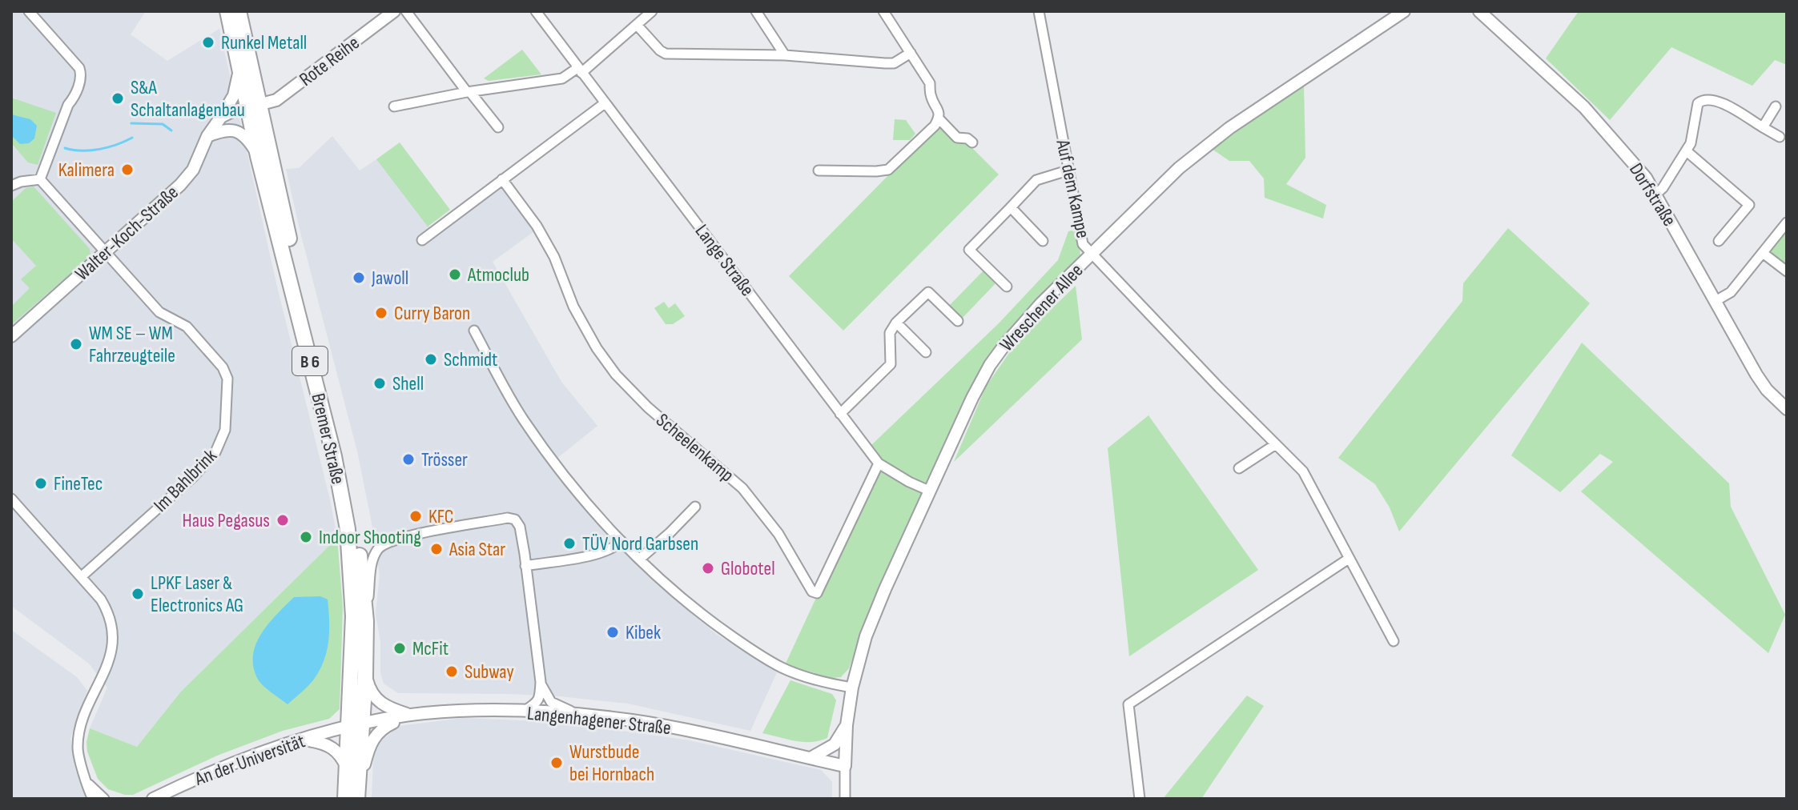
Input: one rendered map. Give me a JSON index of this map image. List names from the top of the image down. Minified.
{"streets":{"main road":["B 6","Bremer Straße"],"street":["Rote Reihe","Auf dem Kampe","Dorfstraße","Walter-Koch-Straße","Lange Straße","Wreschener Allee","Scheelenkamp","Im Bahlbrink","Langenhagener Straße","An der Universität"]},"crossings":[["Rote Reihe","Bremer Straße"],["Auf dem Kampe","Wreschener Allee"],["Walter-Koch-Straße","Bremer Straße"],["Walter-Koch-Straße","Im Bahlbrink"],["Lange Straße","Wreschener Allee"],["Lange Straße","Scheelenkamp"],["Wreschener Allee","Langenhagener Straße"],["Bremer Straße","Langenhagener Straße"],["Bremer Straße","An der Universität"],["Langenhagener Straße","An der Universität"]],"places":["Runkel Metall","S&A Schaltanlagenbau","Kalimera","Atmoclub","Jawoll","Curry Baron","WM SE – WM Fahrzeugteile","Schmidt","Shell","Trösser","FineTec","KFC","Haus Pegasus","Indoor Shooting","TÜV Nord Garbsen","Asia Star","Globotel","LPKF Laser & Electronics AG","Kibek","McFit","Subway","Wurstbude bei Hornbach"]}
